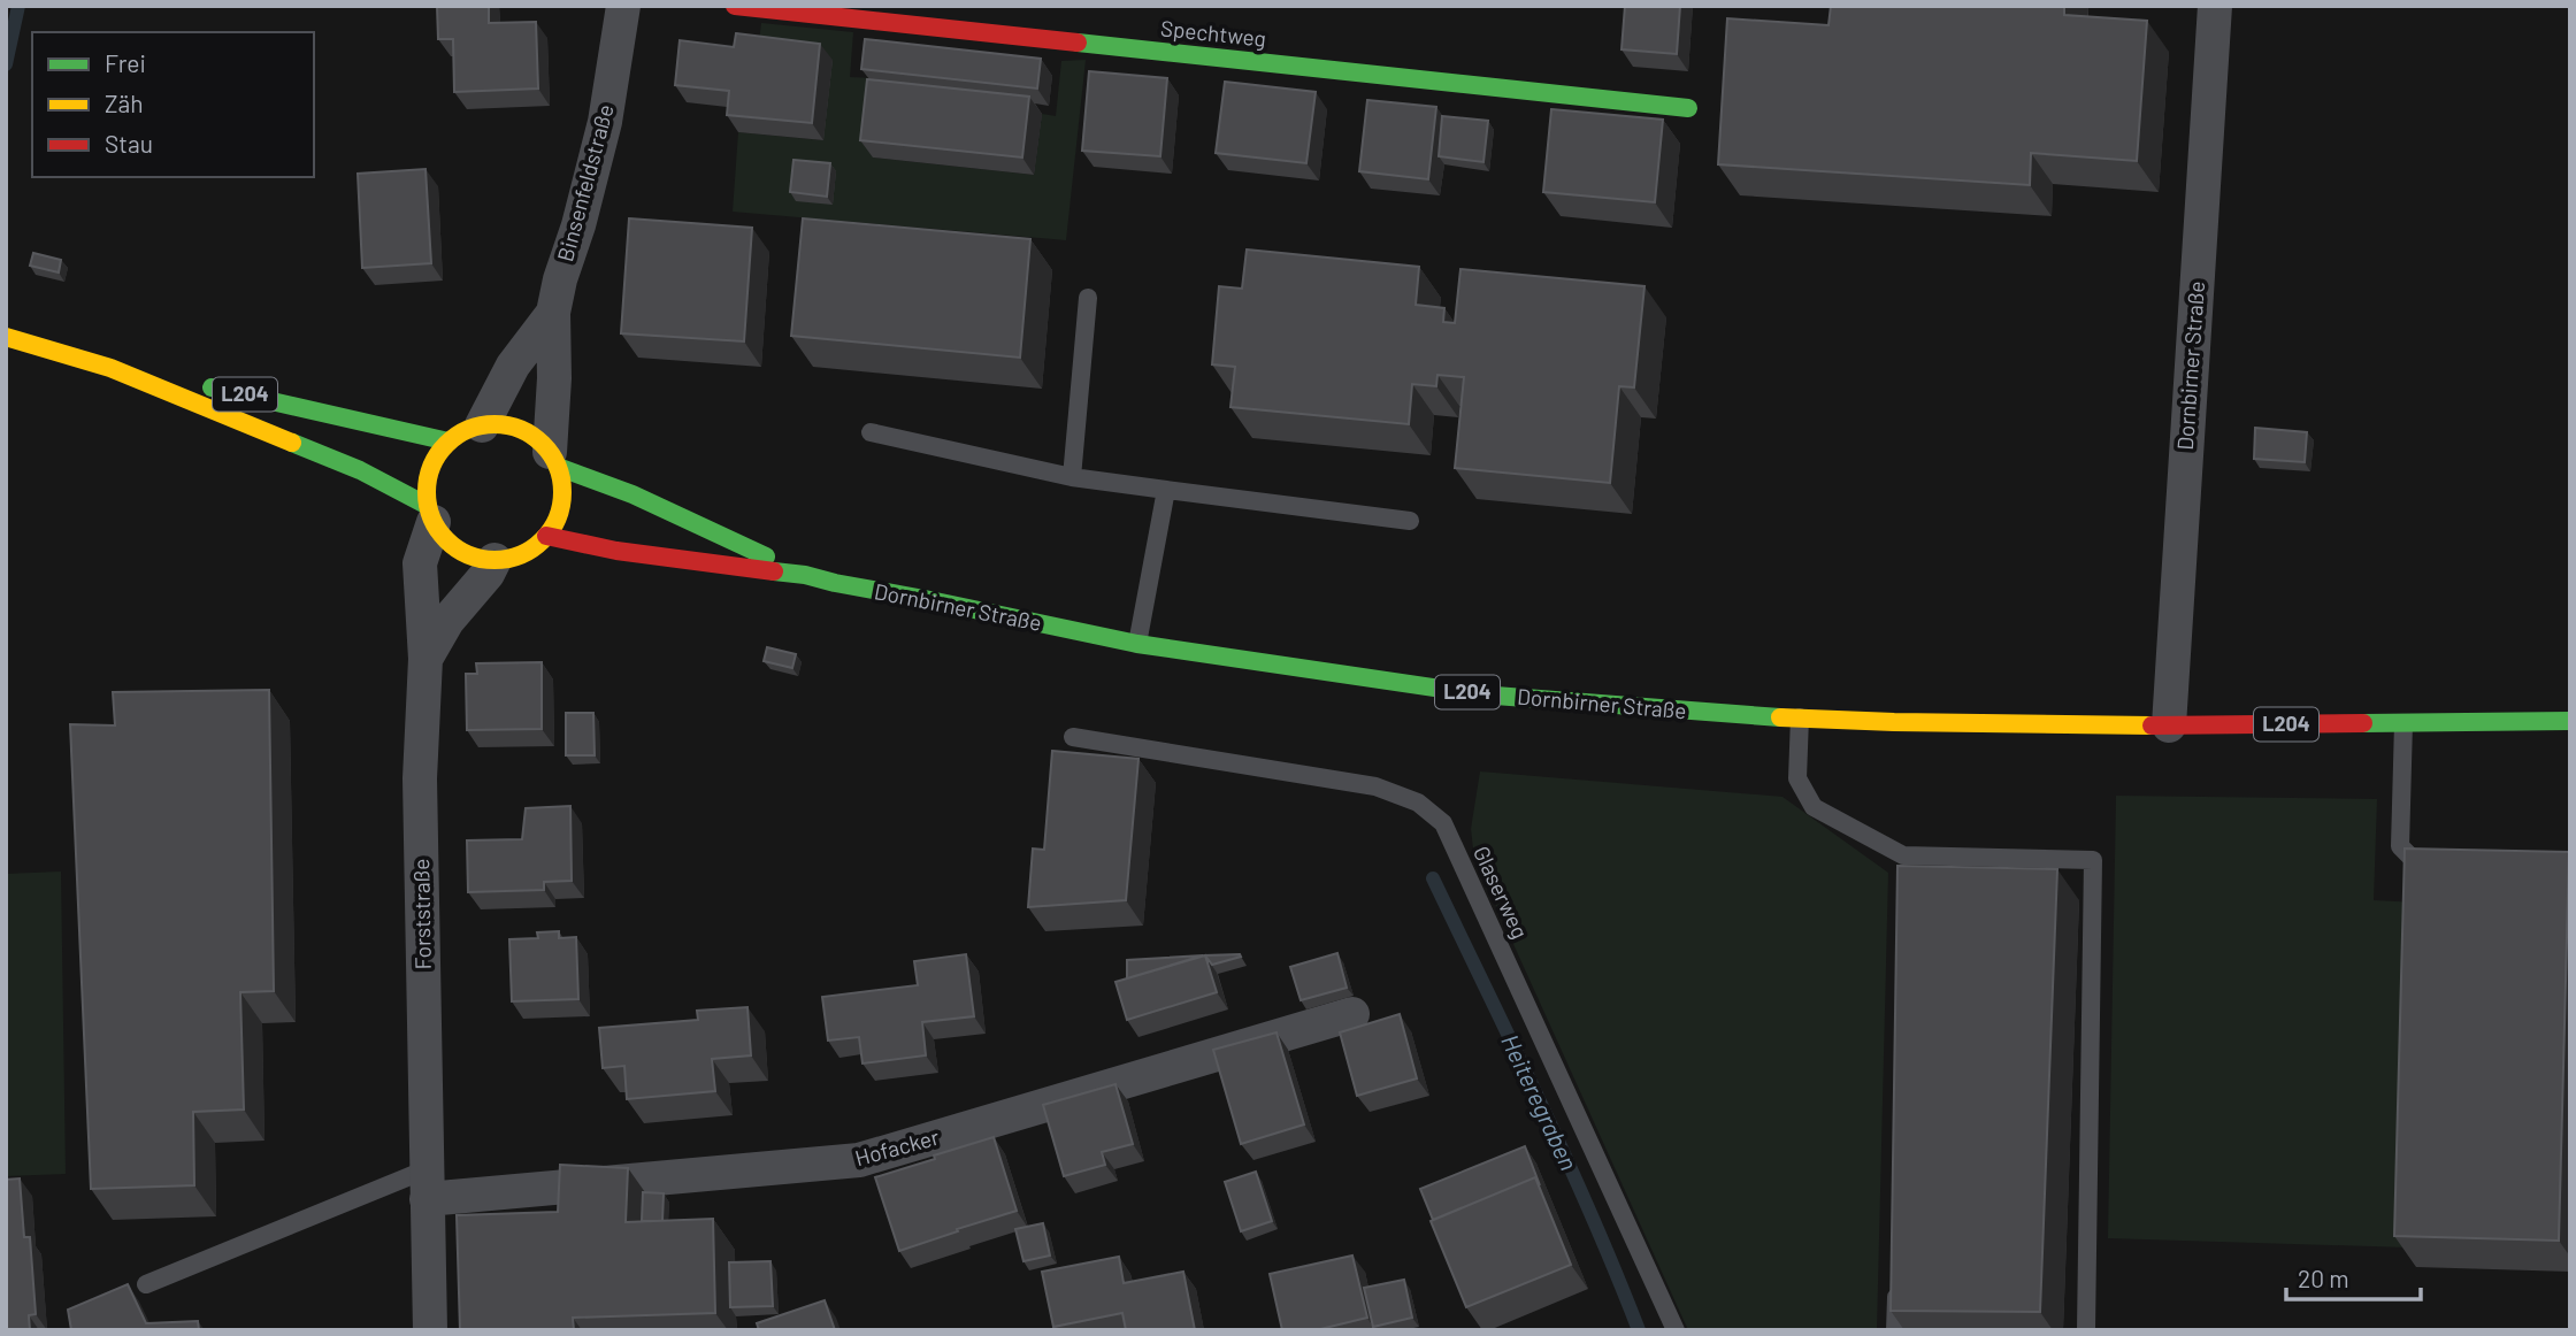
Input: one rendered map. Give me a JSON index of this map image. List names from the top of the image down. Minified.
{"streets":{"main road":["Spechtweg","Dornbirner Straße","L204"],"street":["Binsenfeldstraße","Forststraße","Hofacker"],"lane":["Glaserweg"]},"crossings":[["Binsenfeldstraße","Dornbirner Straße"],["Binsenfeldstraße","L204"],["Binsenfeldstraße","Forststraße"],["Dornbirner Straße","L204"],["Dornbirner Straße","Forststraße"],["L204","Forststraße"],["Forststraße","Hofacker"]],"water":["Heiteregraben"],"legend":["Frei","Zäh","Stau"],"scale_bar":"20 m"}
